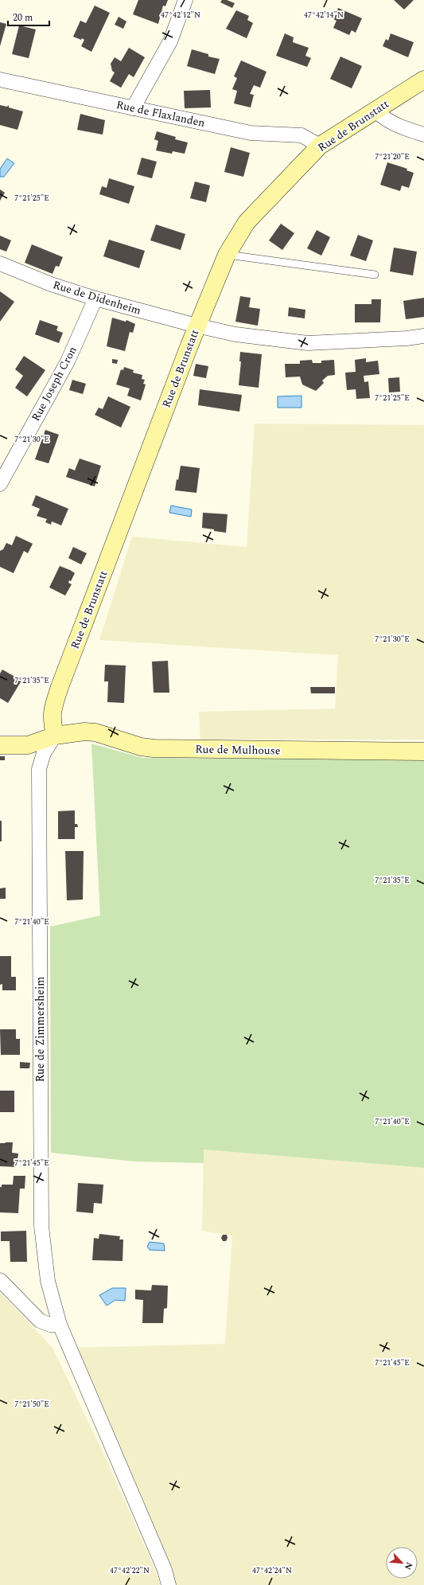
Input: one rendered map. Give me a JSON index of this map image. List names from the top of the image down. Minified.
{"streets":{"main road":["Rue de Brunstatt","Rue de Mulhouse"],"street":["Rue de Flaxlanden","Rue de Didenheim","Rue Joseph Cron","Rue de Zimmersheim"]},"crossings":[["Rue de Flaxlanden","Rue de Brunstatt"],["Rue de Brunstatt","Rue de Didenheim"],["Rue de Brunstatt","Rue de Mulhouse"],["Rue de Brunstatt","Rue de Zimmersheim"],["Rue de Didenheim","Rue Joseph Cron"],["Rue de Mulhouse","Rue de Zimmersheim"]],"scale_bar":"20 m","north":"bottom right","coordinates":["47°42'12\"N","47°42'14\"N","7°21'20\"E","7°21'25\"E","7°21'30\"E","7°21'35\"E","7°21'40\"E","7°21'45\"E","7°21'50\"E","47°42'22\"N","47°42'24\"N"]}
